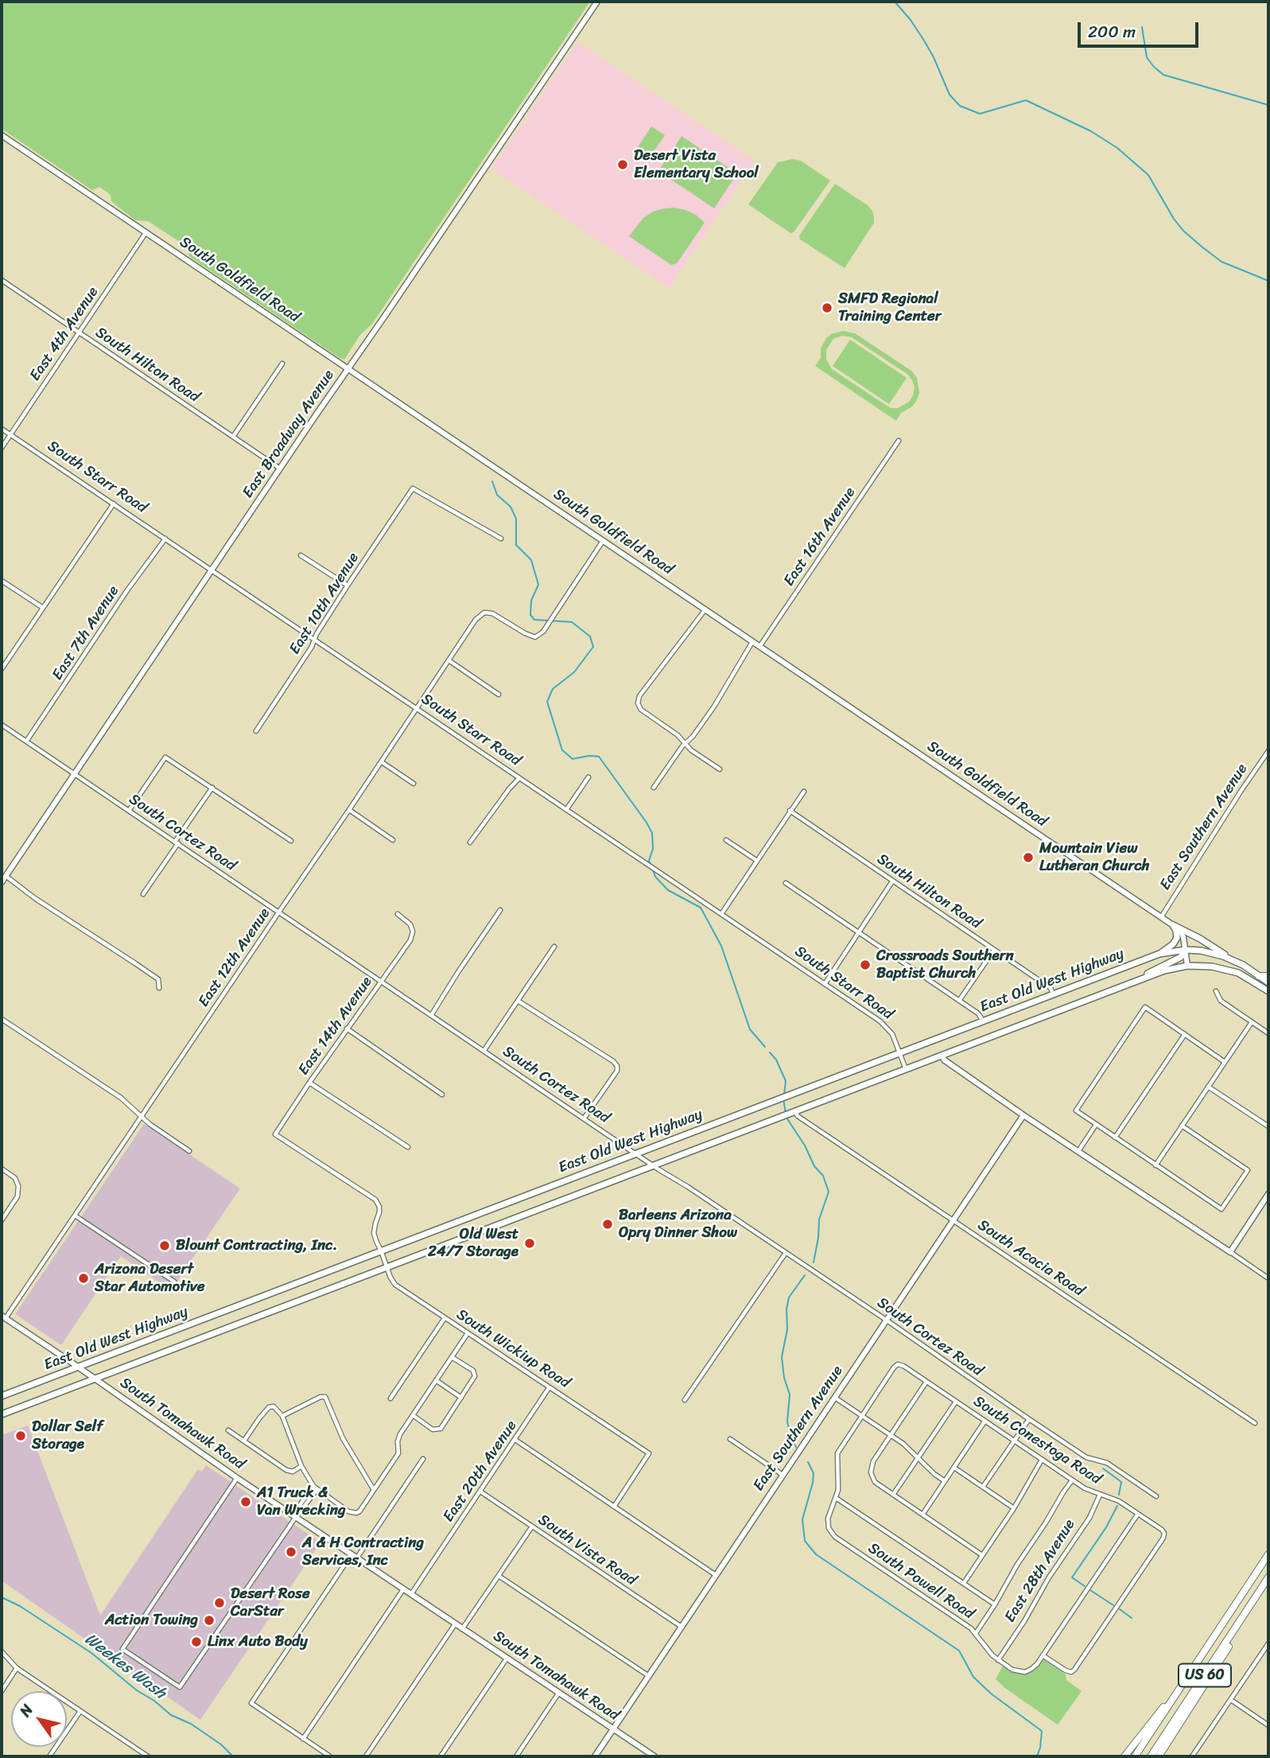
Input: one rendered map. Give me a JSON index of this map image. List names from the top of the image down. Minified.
{"streets":{"highway":["US 60"],"main road":["South Goldfield Road","East Broadway Avenue","East Southern Avenue","East Old West Highway","South Tomahawk Road"],"street":["East 4th Avenue","South Hilton Road","South Starr Road","East 16th Avenue","East 10th Avenue","East 7th Avenue","South Cortez Road","East 12th Avenue","East 14th Avenue","South Acacia Road","South Wickiup Road","South Conestoga Road","East 20th Avenue","South Vista Road","East 28th Avenue","South Powell Road"]},"crossings":[["South Goldfield Road","East 4th Avenue"],["South Goldfield Road","East Broadway Avenue"],["South Goldfield Road","East 16th Avenue"],["South Goldfield Road","East Southern Avenue"],["South Goldfield Road","East 12th Avenue"],["South Goldfield Road","East Old West Highway"],["East 4th Avenue","South Hilton Road"],["East 4th Avenue","South Starr Road"],["South Hilton Road","East Broadway Avenue"],["South Hilton Road","East Old West Highway"],["East Broadway Avenue","South Starr Road"],["East Broadway Avenue","South Cortez Road"],["South Starr Road","East 10th Avenue"],["South Starr Road","East 7th Avenue"],["South Starr Road","East 12th Avenue"],["South Starr Road","East Old West Highway"],["East 7th Avenue","South Cortez Road"],["East Southern Avenue","South Cortez Road"],["East Southern Avenue","South Acacia Road"],["East Southern Avenue","South Tomahawk Road"],["East Southern Avenue","South Vista Road"],["South Cortez Road","East 12th Avenue"],["South Cortez Road","East Old West Highway"],["South Cortez Road","East 14th Avenue"],["East 12th Avenue","South Tomahawk Road"],["East Old West Highway","South Acacia Road"],["East Old West Highway","South Wickiup Road"],["East Old West Highway","South Tomahawk Road"],["East 14th Avenue","South Wickiup Road"],["South Wickiup Road","East 20th Avenue"],["South Tomahawk Road","East 20th Avenue"],["South Conestoga Road","East 28th Avenue"],["South Conestoga Road","South Powell Road"],["East 20th Avenue","South Vista Road"],["East 28th Avenue","South Powell Road"]],"water":["Weekes Wash"],"places":["Desert Vista Elementary School","SMFD Regional Training Center","Mountain View Lutheran Church","Crossroads Southern Baptist Church","Barleens Arizona Opry Dinner Show","Old West 24/7 Storage","Blount Contracting, Inc.","Arizona Desert Star Automotive","Dollar Self Storage","A1 Truck & Van Wrecking","A & H Contracting Services, Inc","Desert Rose CarStar","Action Towing","Linx Auto Body"],"scale_bar":"200 m","north":"top left"}
